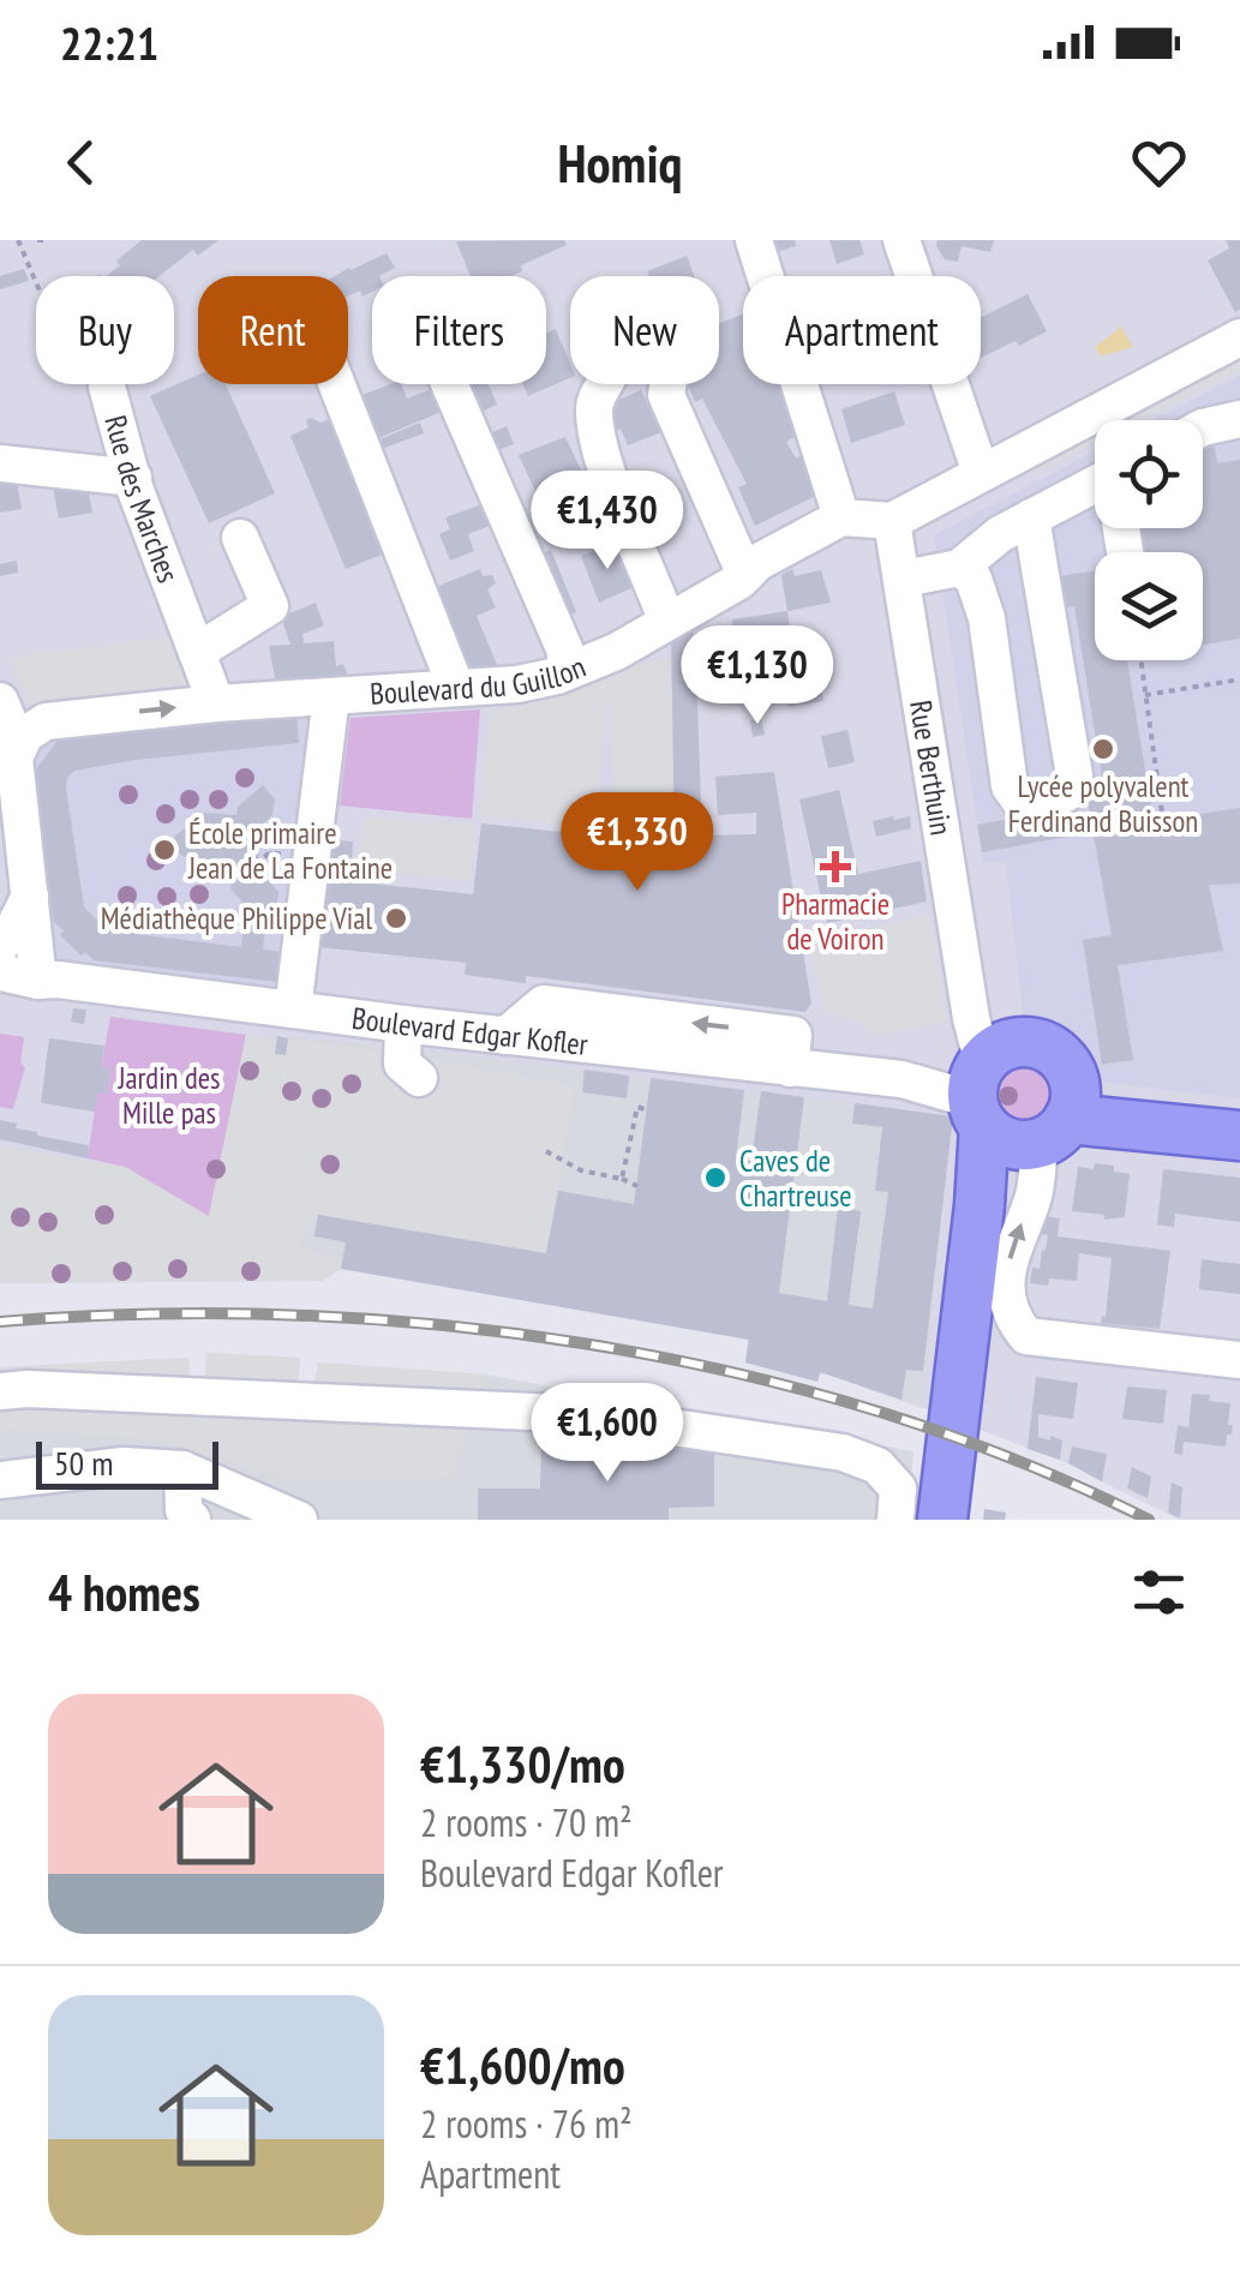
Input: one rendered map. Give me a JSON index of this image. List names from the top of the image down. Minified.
{"streets":{"main road":["Boulevard Edgar Kofler"],"street":["Rue des Marches","Boulevard du Guillon","Rue Berthuin"]},"crossings":[["Rue des Marches","Boulevard du Guillon"],["Rue Berthuin","Boulevard Edgar Kofler"]],"parks":["Jardin des Mille pas"],"places":{"other":["Lycée polyvalent Ferdinand Buisson","École primaire Jean de La Fontaine","Médiathèque Philippe Vial","Caves de Chartreuse"],"health":["Pharmacie de Voiron"]},"scale_bar":"50 m","page":{"status":"22:21","header":"Homiq","chip":["Buy","Rent","Filters","New","Apartment"],"price":["€1,430","€1,130","€1,330","€1,600"],"scale":"50 m","heading":"4 homes","list":[{"name":"€1,330/mo","note":"2 rooms · 70 m² · Boulevard Edgar Kofler"},{"name":"€1,600/mo","note":"2 rooms · 76 m² · Apartment"}]}}
